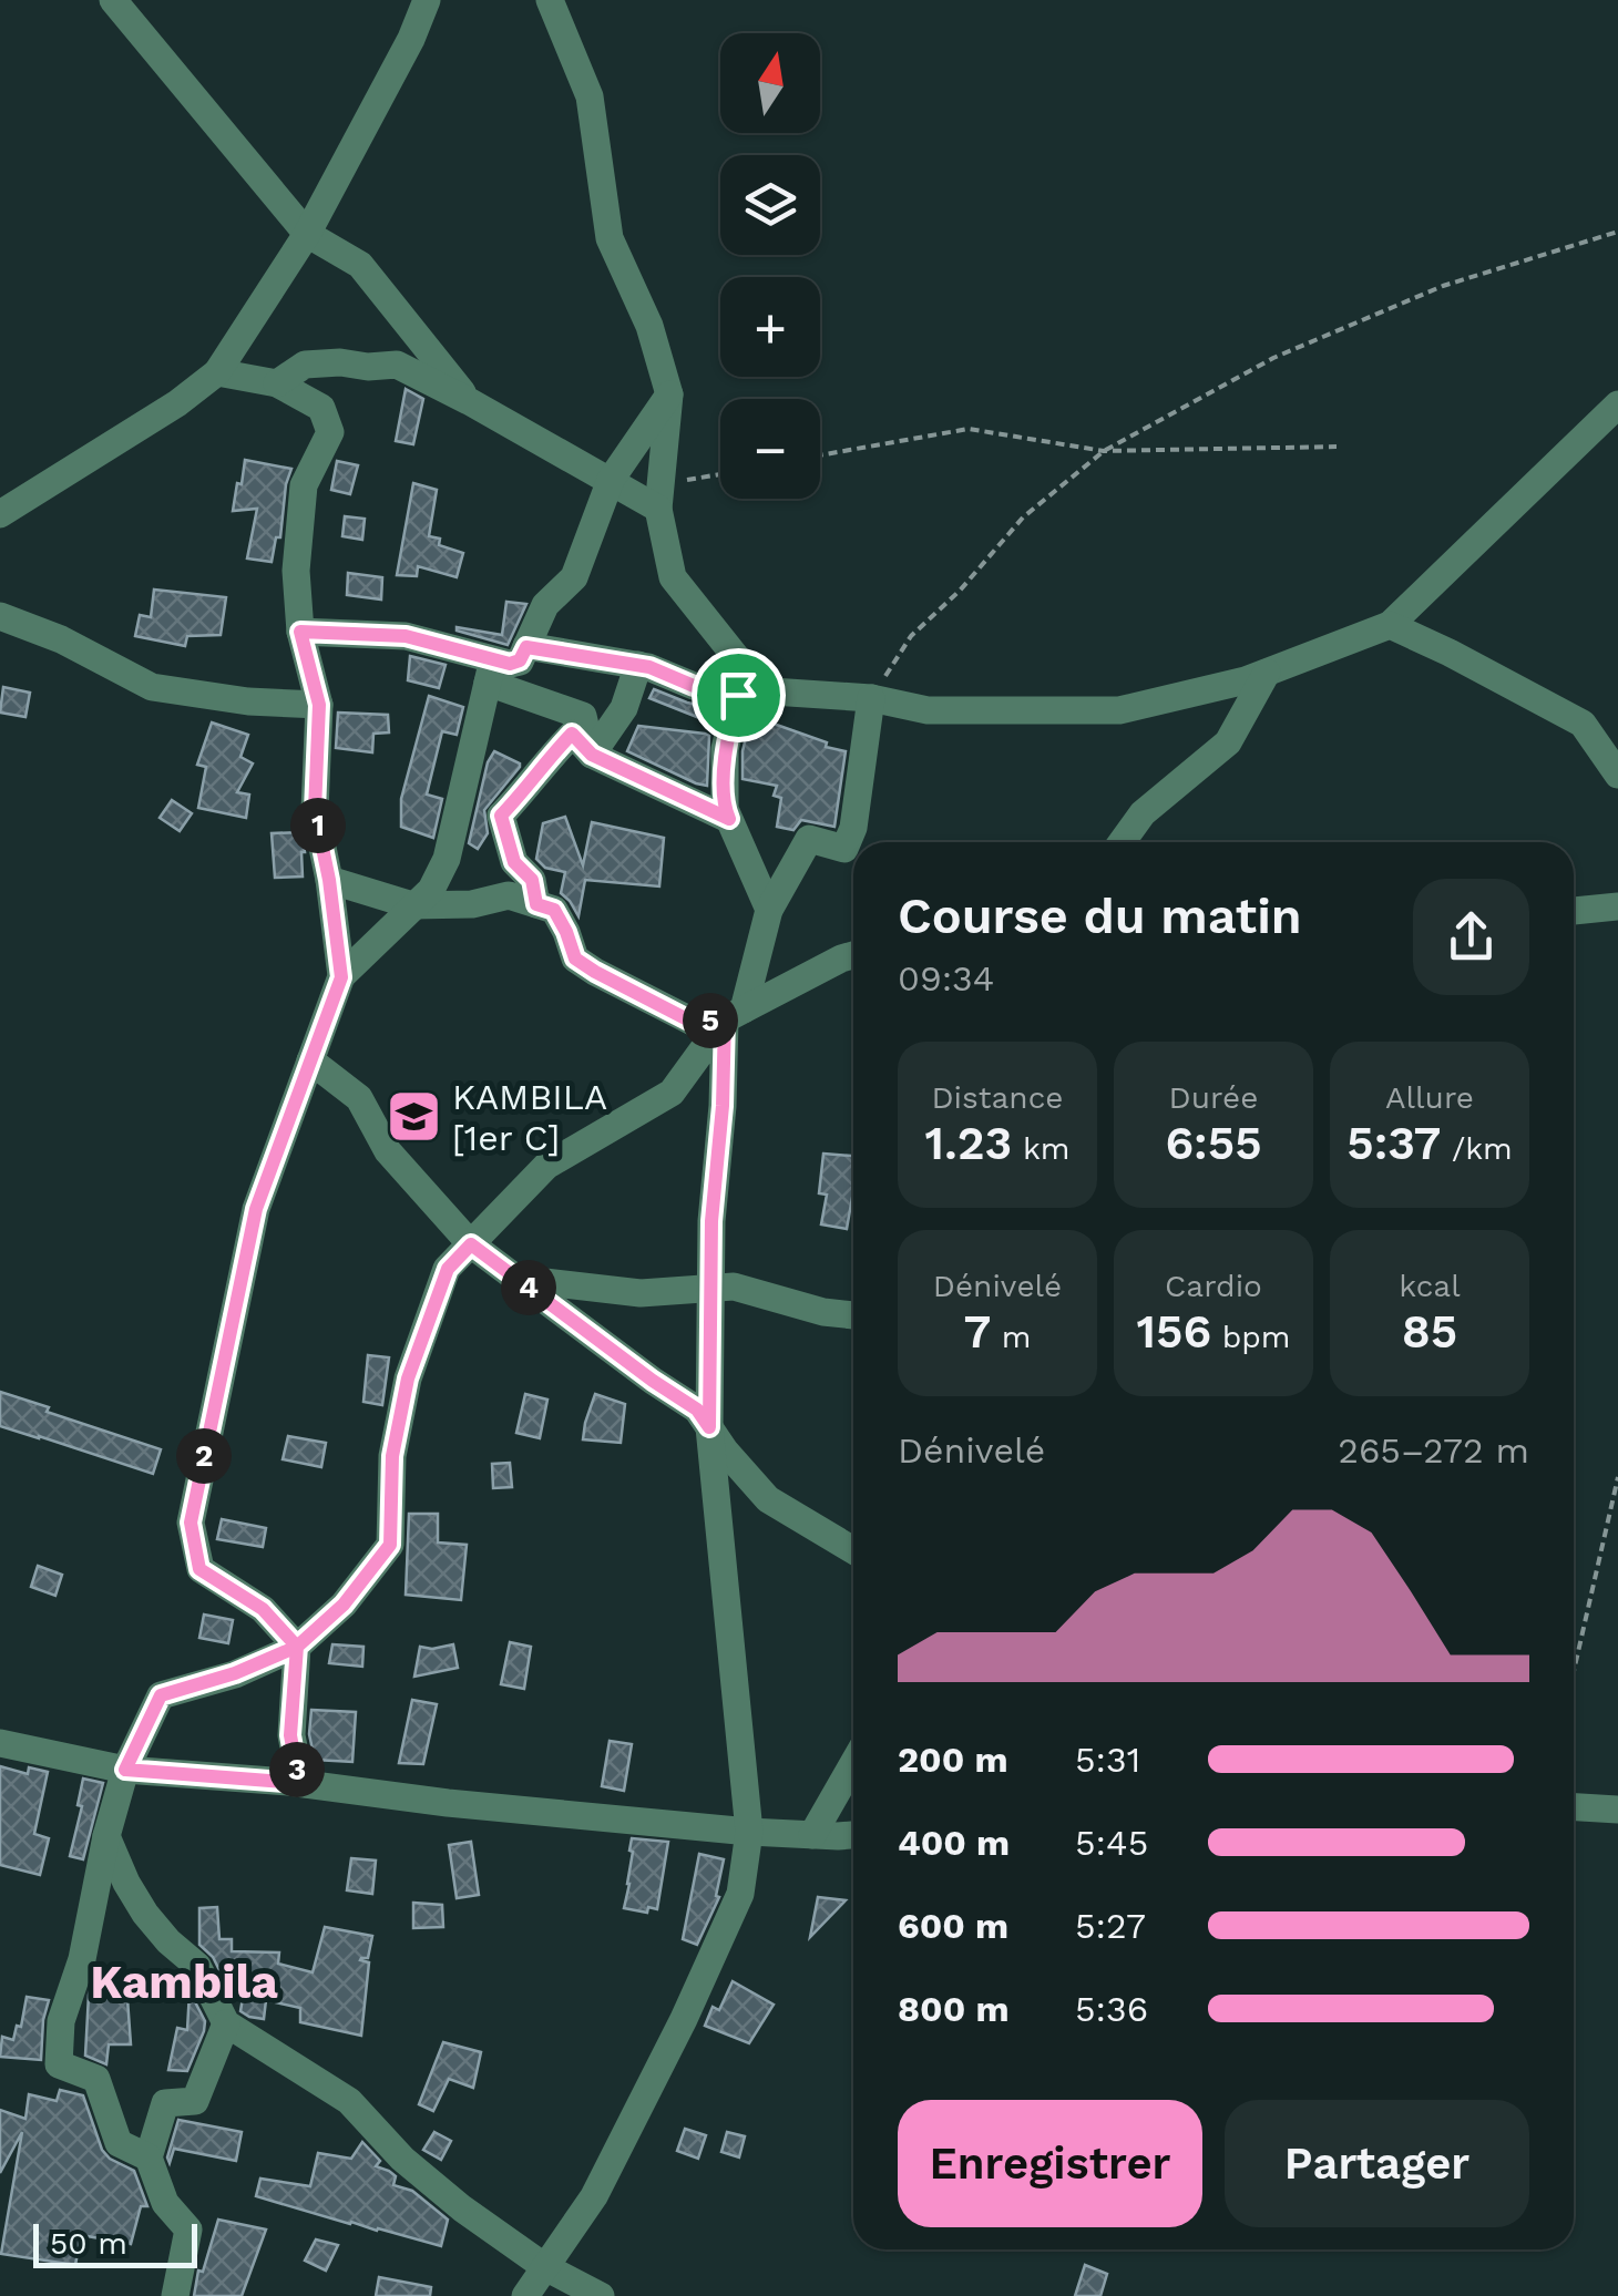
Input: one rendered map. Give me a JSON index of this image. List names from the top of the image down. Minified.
{"districts":["Kambila"],"places":{"school or university":["KAMBILA [1er C]"]},"scale_bar":"50 m","north":"top","page":{"map_buttons":["+","−"],"pins":["1","5","4","2","3"],"heading":["Course du matin","09:34"],"stats":[["Distance","1.23 km"],["Durée","6:55"],["Allure","5:37 /km"],["Dénivelé","7 m"],["Cardio","156 bpm"],["kcal","85"]],"chart":["Dénivelé","265–272 m"],"list":[{"name":"200 m","note":"5:31"},{"name":"400 m","note":"5:45"},{"name":"600 m","note":"5:27"},{"name":"800 m","note":"5:36"}],"buttons":["Enregistrer","Partager"],"scale":"50 m"}}
